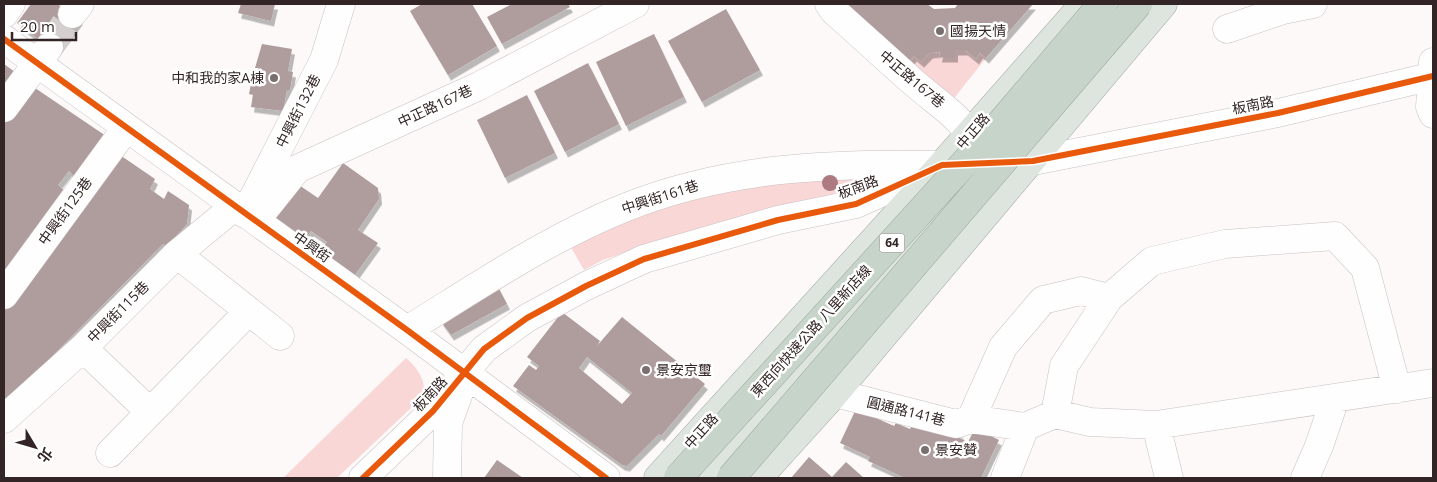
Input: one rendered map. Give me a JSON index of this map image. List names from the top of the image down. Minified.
{"streets":{"highway":["64","東西向快速公路 八里新店線"],"main road":["中正路"],"street":["中正路167巷","板南路","中興街132巷","中興街161巷","中興街125巷","中興街","中興街115巷","圓通路141巷"]},"crossings":[["中正路167巷","板南路"],["中正路167巷","中興街132巷"],["中正路167巷","中正路"],["中正路167巷","中興街"],["中正路167巷","中興街115巷"],["板南路","中正路"],["板南路","中興街161巷"],["板南路","中興街"],["中興街132巷","中興街"],["中興街132巷","中興街115巷"],["中正路","中興街161巷"],["中興街161巷","中興街"],["中興街125巷","中興街"],["中興街","中興街115巷"]],"places":["國揚天情","中和我的家A棟","景安京璽","景安贊"],"scale_bar":"20 m","north":"bottom right"}
